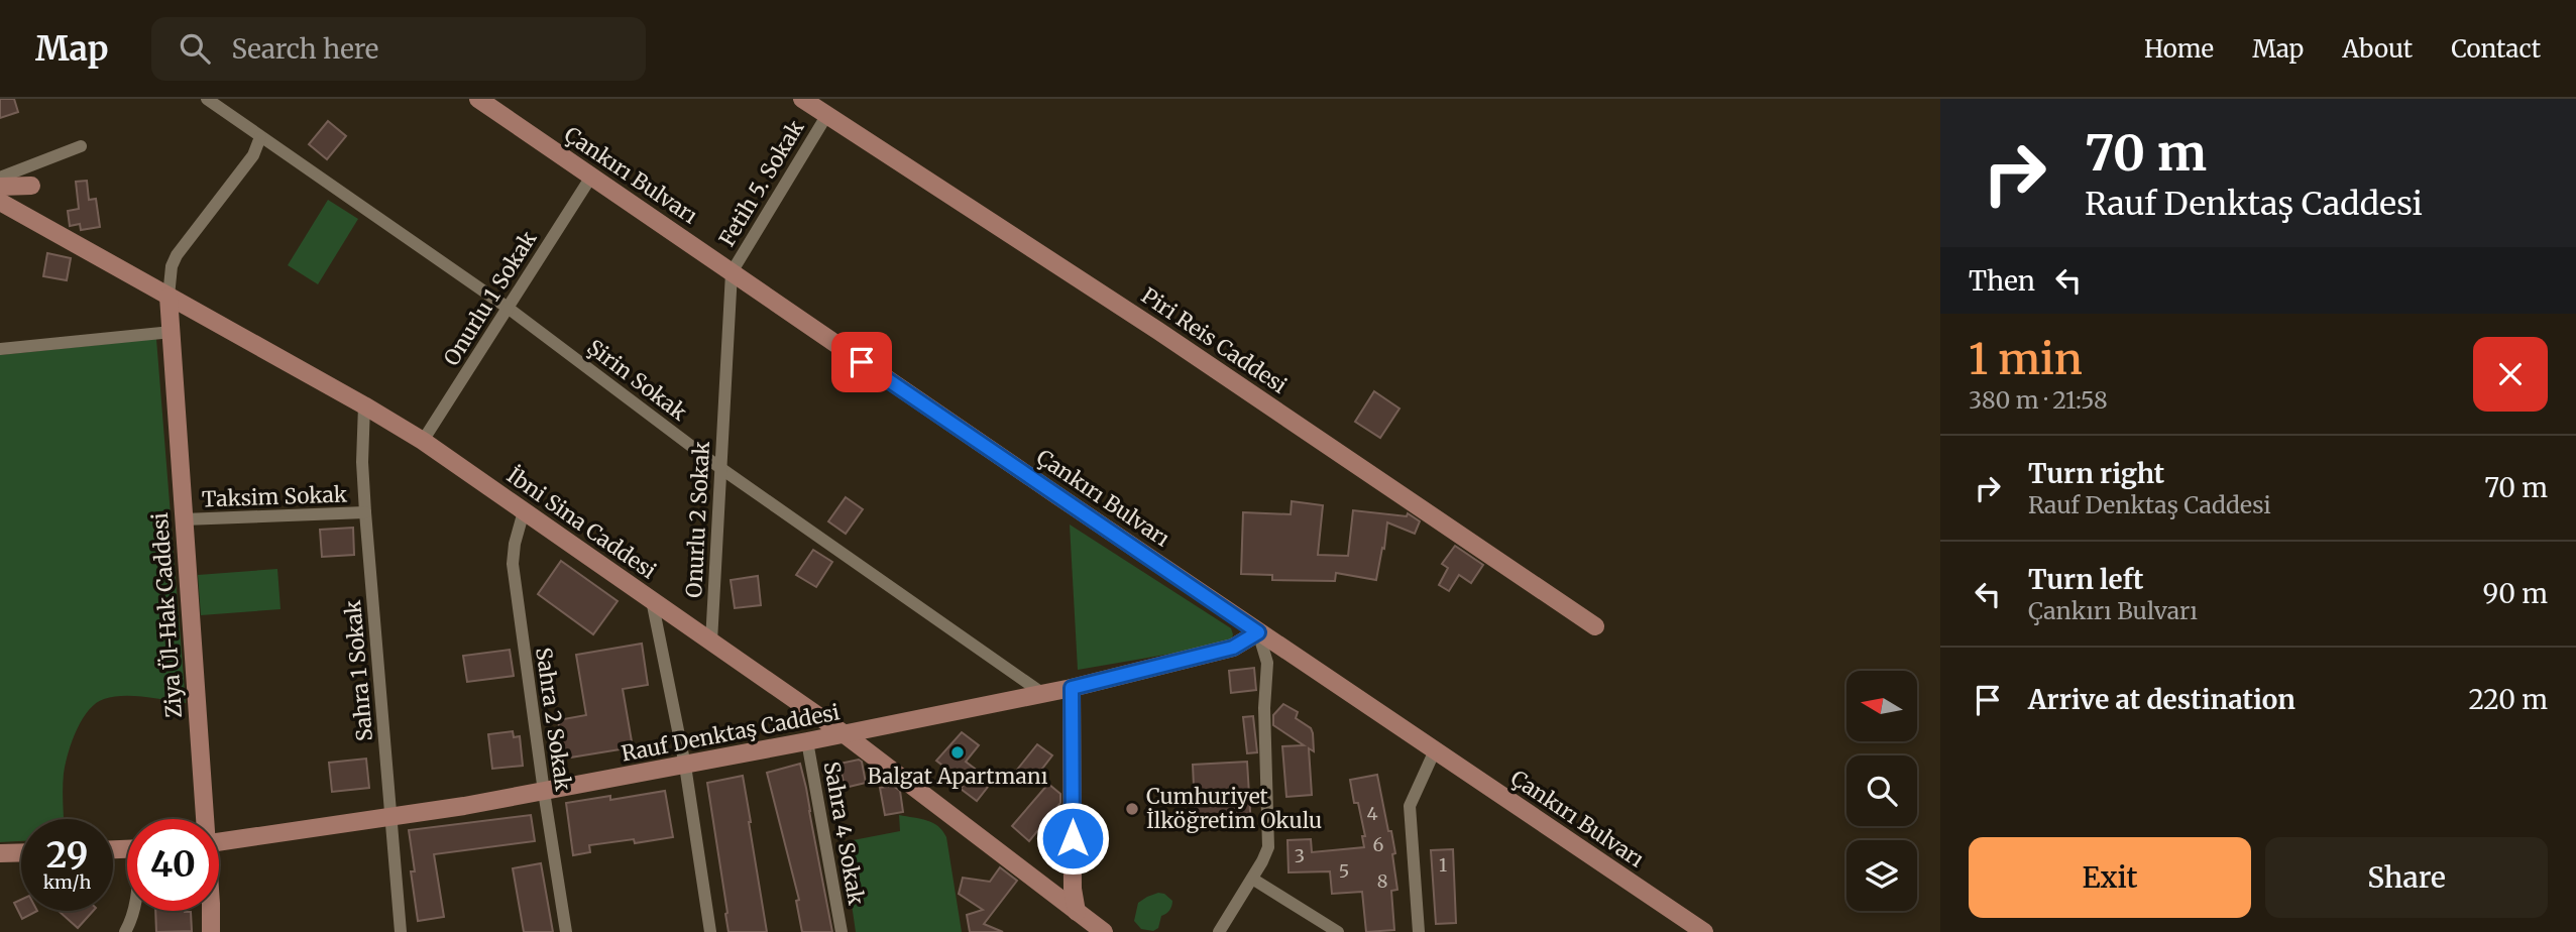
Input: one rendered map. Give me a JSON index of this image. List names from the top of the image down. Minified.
{"streets":{"street":["Çankırı Bulvarı","Fetih 5. Sokak","Onurlu 1 Sokak","Piri Reis Caddesi","Şirin Sokak","Taksim Sokak","Onurlu 2 Sokak","İbni Sina Caddesi","Ziya Ül-Hak Caddesi","Sahra 1 Sokak","Sahra 2 Sokak","Rauf Denktaş Caddesi","Sahra 4 Sokak"]},"crossings":[["Çankırı Bulvarı","Fetih 5. Sokak"],["Çankırı Bulvarı","Onurlu 1 Sokak"],["Çankırı Bulvarı","Onurlu 2 Sokak"],["Çankırı Bulvarı","Rauf Denktaş Caddesi"],["Fetih 5. Sokak","Piri Reis Caddesi"],["Fetih 5. Sokak","Onurlu 2 Sokak"],["Onurlu 1 Sokak","Şirin Sokak"],["Onurlu 1 Sokak","İbni Sina Caddesi"],["Şirin Sokak","Onurlu 2 Sokak"],["Şirin Sokak","Rauf Denktaş Caddesi"],["Taksim Sokak","Ziya Ül-Hak Caddesi"],["Taksim Sokak","Sahra 1 Sokak"],["Onurlu 2 Sokak","İbni Sina Caddesi"],["İbni Sina Caddesi","Ziya Ül-Hak Caddesi"],["İbni Sina Caddesi","Sahra 1 Sokak"],["İbni Sina Caddesi","Sahra 2 Sokak"],["İbni Sina Caddesi","Rauf Denktaş Caddesi"],["Sahra 1 Sokak","Rauf Denktaş Caddesi"],["Sahra 2 Sokak","Rauf Denktaş Caddesi"],["Rauf Denktaş Caddesi","Sahra 4 Sokak"]],"places":["Balgat Apartmanı","Cumhuriyet İlköğretim Okulu"],"house_numbers":["4","6","3","1","5","8"],"north":"left","page":{"header":"Map","search":"Search here","nav":["Home","Map","About","Contact"],"turn":["70 m","Rauf Denktaş Caddesi"],"then":"Then","heading":["1 min","380 m · 21:58"],"list":[{"name":"Turn right","note":"Rauf Denktaş Caddesi","value":"70 m"},{"name":"Turn left","note":"Çankırı Bulvarı","value":"90 m"},{"name":"Arrive at destination","value":"220 m"}],"speed":"29 km/h","limit":"40","buttons":["Exit","Share"]}}
